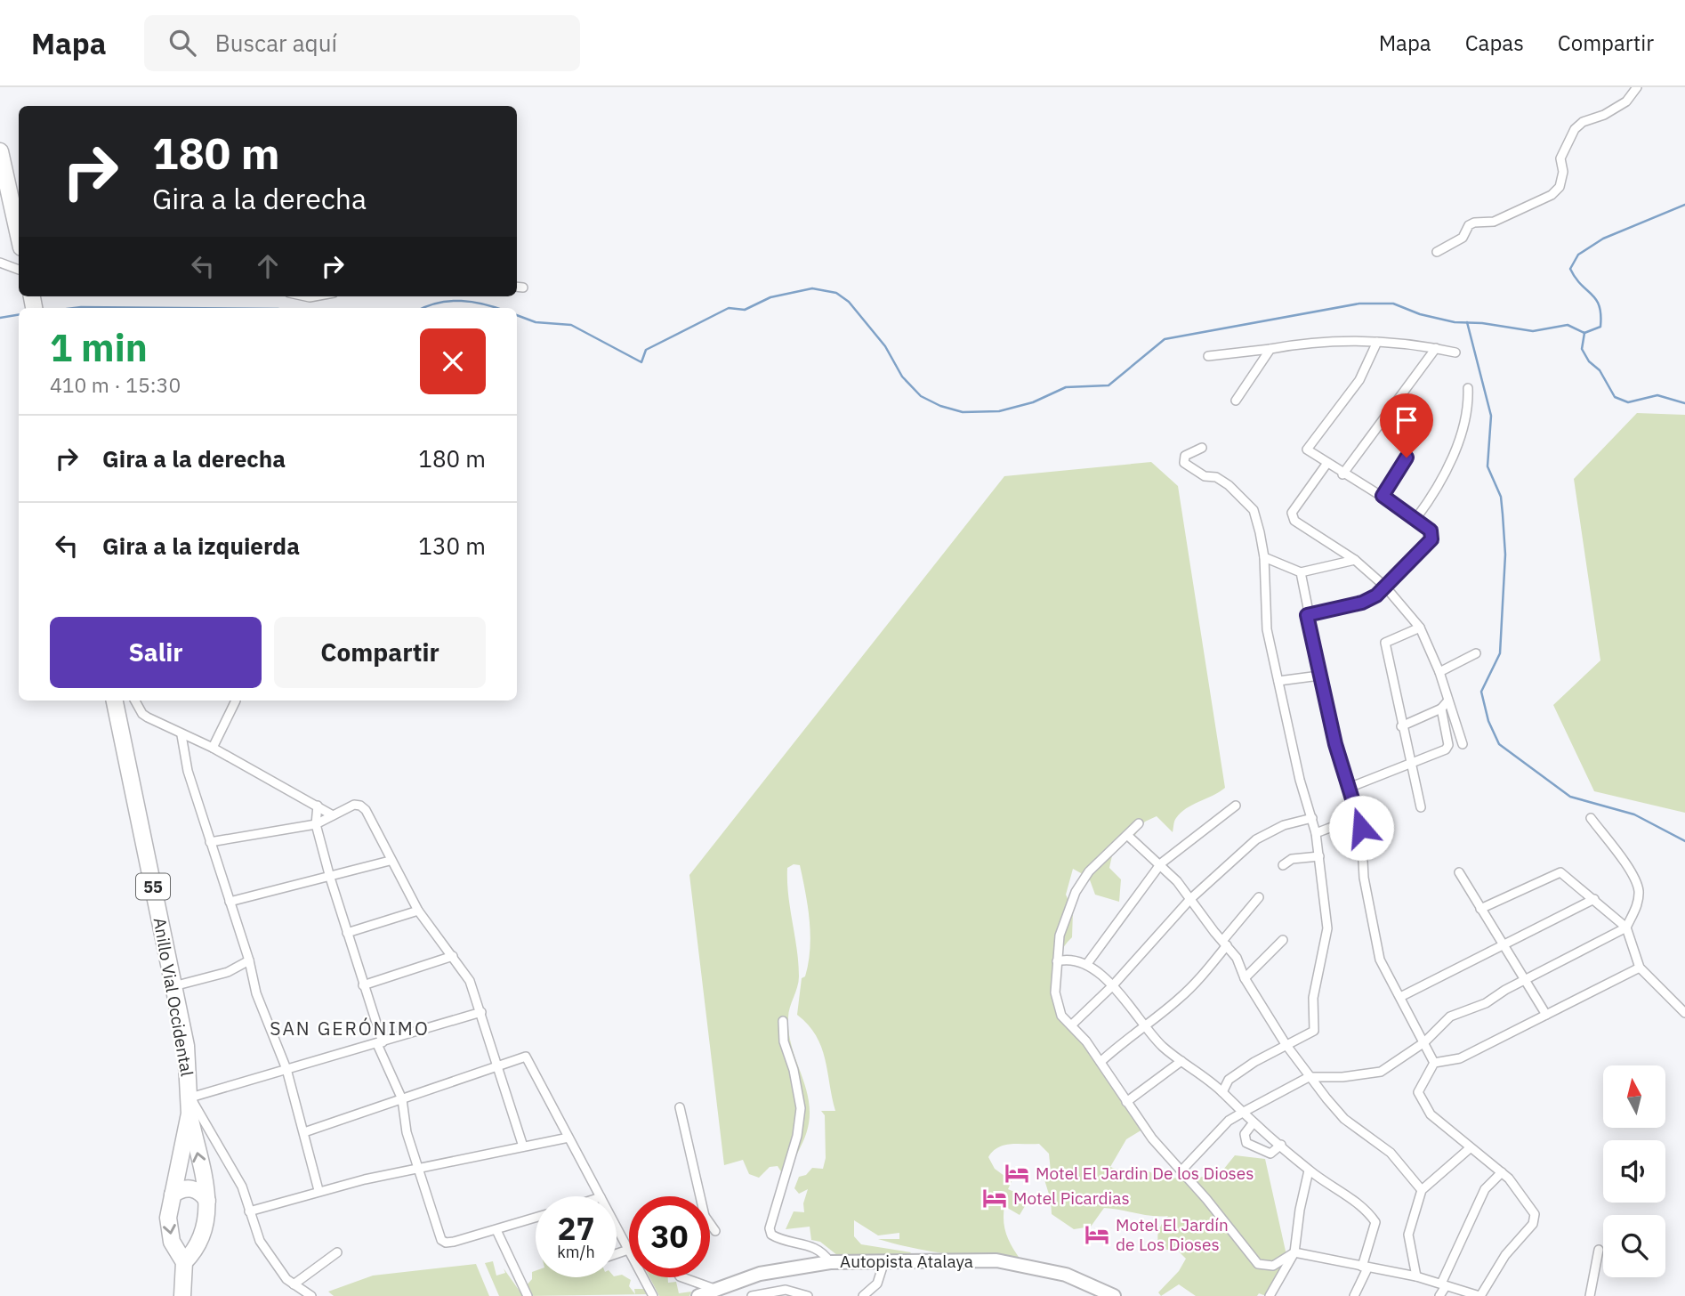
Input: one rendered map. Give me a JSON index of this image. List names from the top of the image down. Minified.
{"streets":{"highway":["55","Anillo Vial Occidental"],"main road":["Autopista Atalaya"]},"districts":["SAN GERÓNIMO"],"places":{"hotel":["Motel El Jardin De los Dioses","Motel Picardias","Motel El Jardín de Los Dioses"]},"north":"top","page":{"header":"Mapa","search":"Buscar aquí","nav":["Mapa","Capas","Compartir"],"turn":["180 m","Gira a la derecha"],"heading":["1 min","410 m · 15:30"],"list":[{"name":"Gira a la derecha","value":"180 m"},{"name":"Gira a la izquierda","value":"130 m"}],"buttons":["Salir","Compartir"],"speed":"27 km/h","limit":"30"}}
